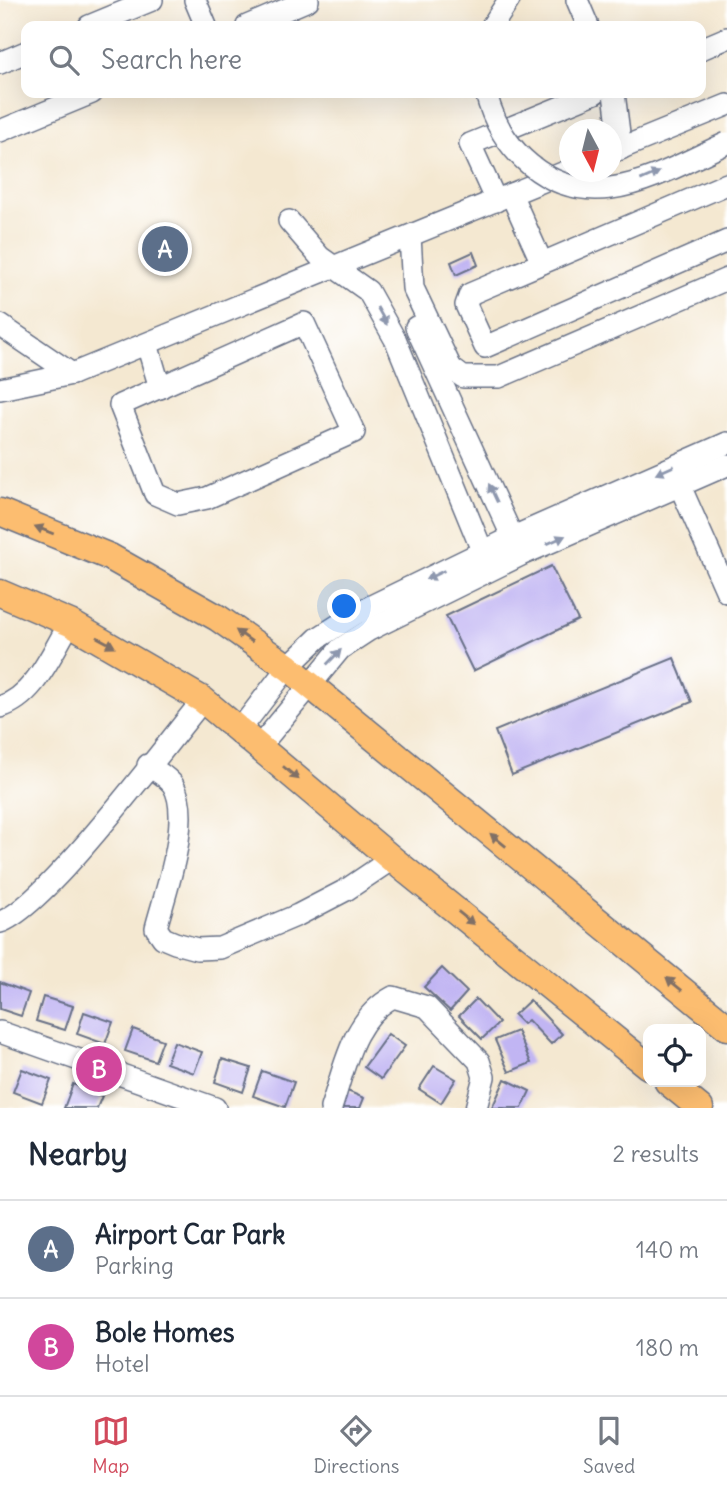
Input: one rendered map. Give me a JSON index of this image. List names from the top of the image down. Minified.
{"north":"bottom","page":{"search":"Search here","pins":["A","B"],"heading":["Nearby","2 results"],"list":[{"mark":"A","name":"Airport Car Park","note":"Parking","value":"140 m"},{"mark":"B","name":"Bole Homes","note":"Hotel","value":"180 m"}],"nav":["Map","Directions","Saved"]}}
